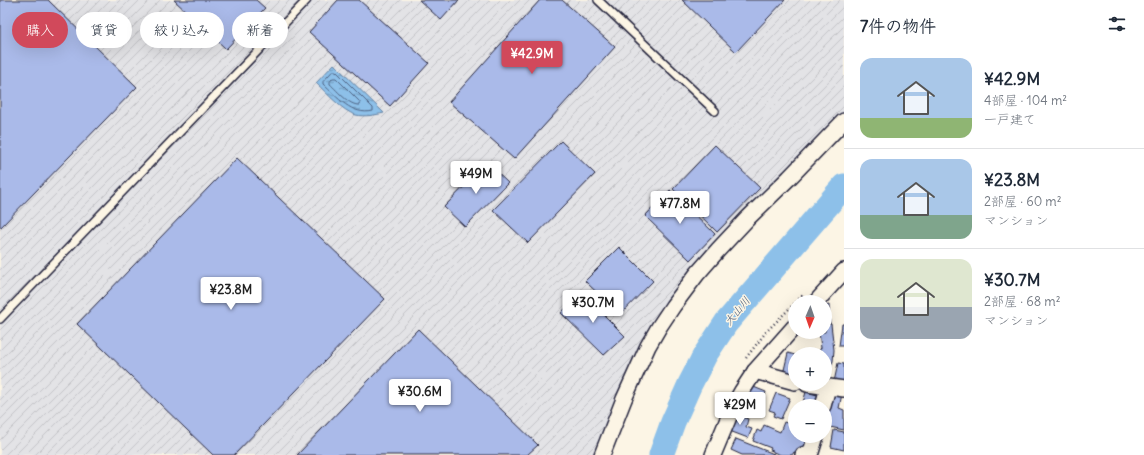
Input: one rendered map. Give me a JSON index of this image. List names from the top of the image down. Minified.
{"water":["大山川"],"north":"bottom","page":{"heading":"7件の物件","chip":["購入","賃貸","絞り込み","新着"],"price":["¥42.9M","¥49M","¥77.8M","¥23.8M","¥30.7M","¥30.6M","¥29M"],"list":[{"name":"¥42.9M","note":"4部屋 · 104 m² · 一戸建て"},{"name":"¥23.8M","note":"2部屋 · 60 m² · マンション"},{"name":"¥30.7M","note":"2部屋 · 68 m² · マンション"}],"map_buttons":["+","−"]}}
